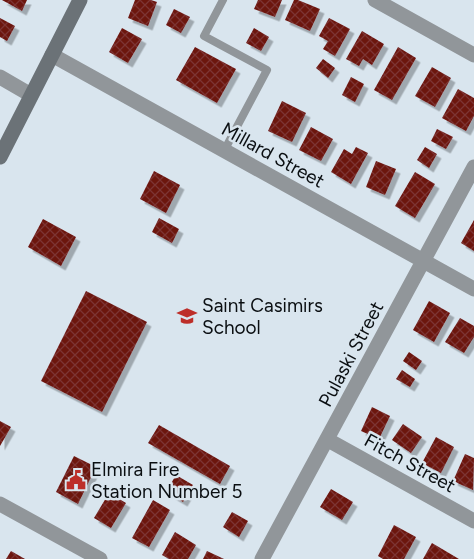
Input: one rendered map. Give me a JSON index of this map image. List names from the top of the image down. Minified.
{"streets":{"street":["Millard Street","Pulaski Street","Fitch Street"]},"crossings":[["Millard Street","Pulaski Street"],["Pulaski Street","Fitch Street"]],"places":{"school or university":["Saint Casimirs School"],"public building":["Elmira Fire Station Number 5"]}}
